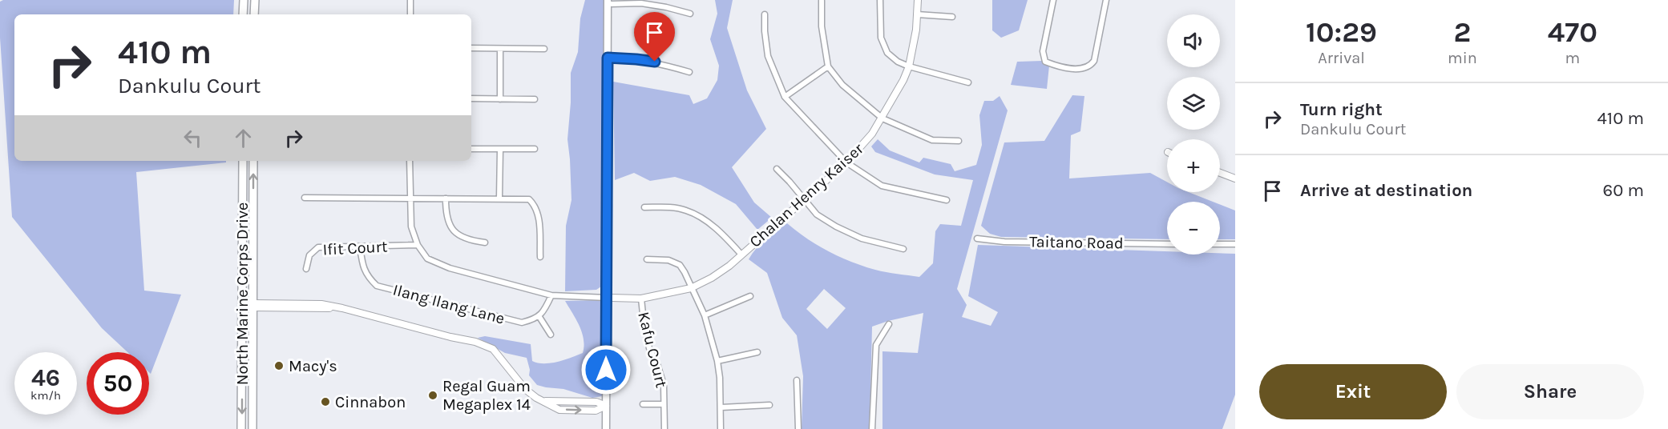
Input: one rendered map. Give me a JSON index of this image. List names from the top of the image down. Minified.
{"streets":{"main road":["North Marine Corps Drive"],"street":["Chalan Henry Kaiser","Taitano Road","Ifit Court","Ilang Ilang Lane","Kafu Court"]},"crossings":[["Chalan Henry Kaiser","Kafu Court"],["Ifit Court","Ilang Ilang Lane"]],"places":["Macy's","Regal Guam Megaplex 14","Cinnabon"],"page":{"eta":["10:29","Arrival","2","min","470","m"],"map_buttons":["+","−"],"turn":["410 m","Dankulu Court"],"list":[{"name":"Turn right","note":"Dankulu Court","value":"410 m"},{"name":"Arrive at destination","value":"60 m"}],"speed":"46 km/h","limit":"50","buttons":["Exit","Share"]}}
